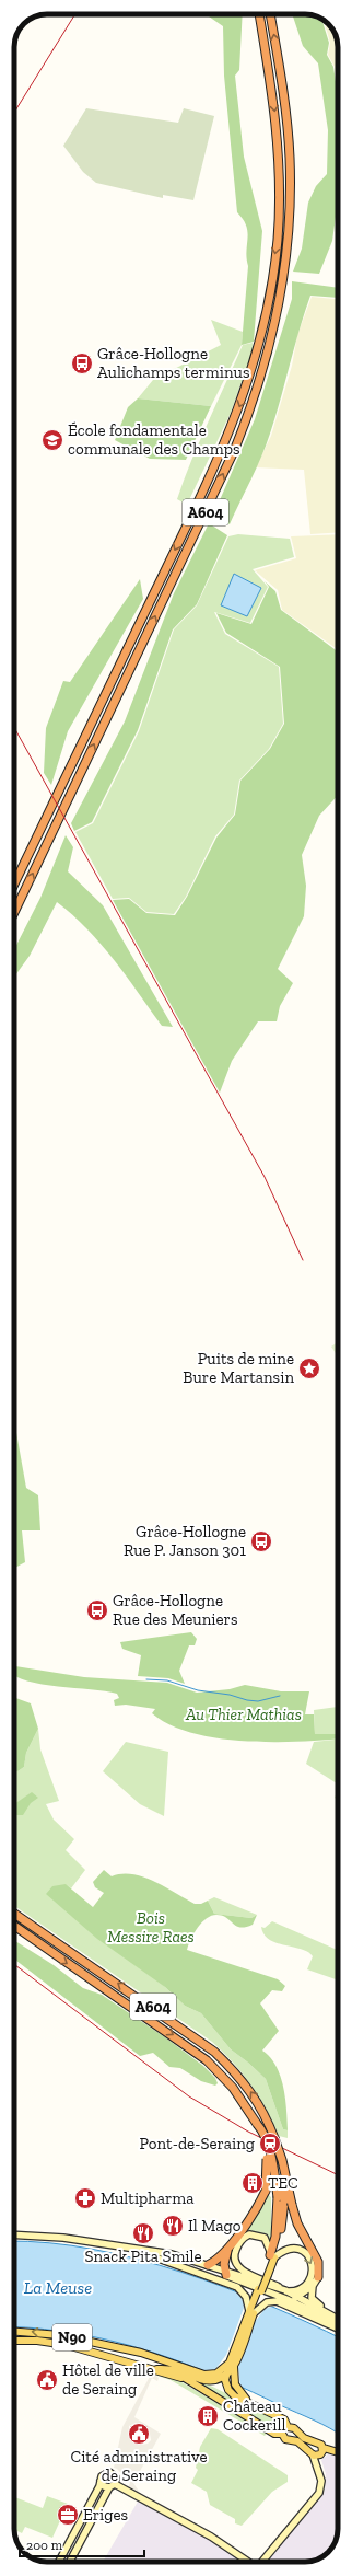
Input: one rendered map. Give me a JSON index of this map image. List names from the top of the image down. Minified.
{"streets":{"highway":["A604"],"main road":["N90"]},"water":["La Meuse"],"parks":["Au Thier Mathias","Bois Messire Raes"],"places":{"bus stop":["Grâce-Hollogne Aulichamps terminus","Grâce-Hollogne Rue P. Janson 301","Grâce-Hollogne Rue des Meuniers"],"school or university":["École fondamentale communale des Champs"],"place":["Puits de mine Bure Martansin"],"station":["Pont-de-Seraing"],"building":["TEC","Château Cockerill"],"pharmacy":["Multipharma"],"restaurant":["Il Mago","Snack Pita Smile"],"public building":["Hôtel de ville de Seraing","Cité administrative de Seraing"],"office":["Eriges"]},"scale_bar":"200 m"}
